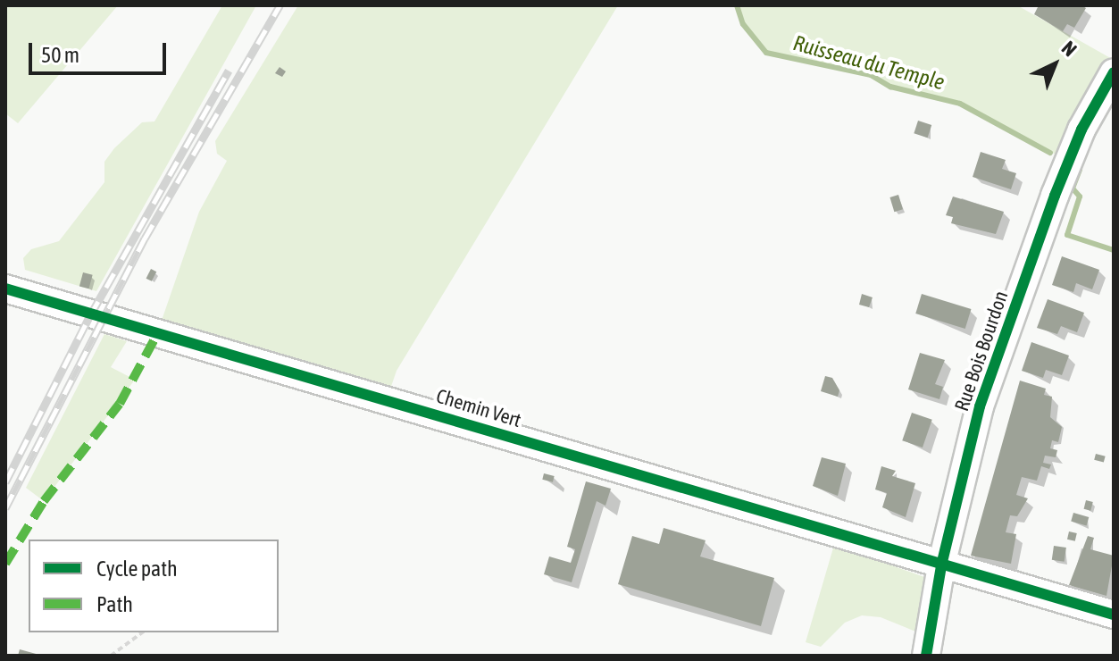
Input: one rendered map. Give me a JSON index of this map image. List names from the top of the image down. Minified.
{"streets":{"street":["Rue Bois Bourdon","Chemin Vert"]},"crossings":[["Rue Bois Bourdon","Chemin Vert"]],"water":["Ruisseau du Temple"],"legend":["Cycle path","Path"],"scale_bar":"50 m","north":"top right"}
